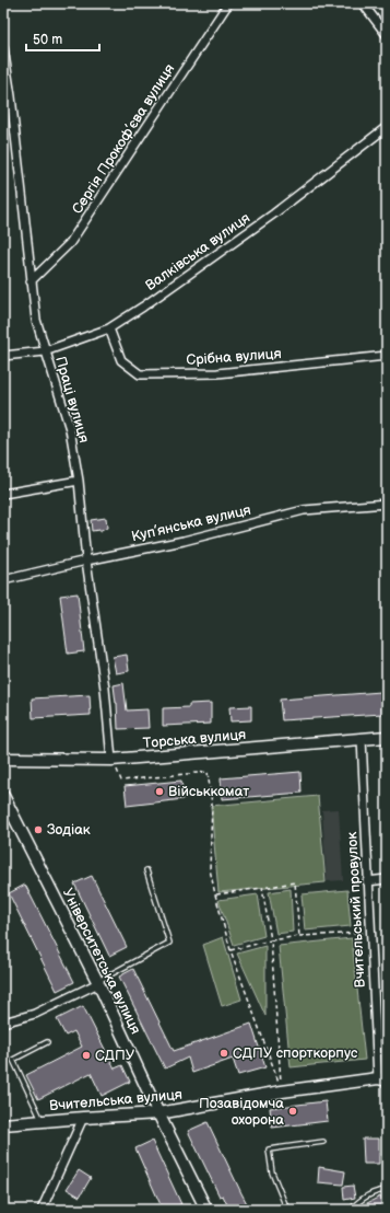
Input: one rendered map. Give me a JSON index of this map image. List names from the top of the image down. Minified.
{"streets":{"street":["Сергія Прокоф’єва вулиця","Валківська вулиця","Срібна вулиця","Праці вулиця","Куп’янська вулиця","Торська вулиця","Вчительський провулок","Університетська вулиця","Вчительська вулиця"]},"crossings":[["Сергія Прокоф’єва вулиця","Праці вулиця"],["Валківська вулиця","Срібна вулиця"],["Валківська вулиця","Праці вулиця"],["Праці вулиця","Куп’янська вулиця"],["Праці вулиця","Торська вулиця"],["Торська вулиця","Вчительський провулок"],["Вчительський провулок","Вчительська вулиця"],["Університетська вулиця","Вчительська вулиця"]],"places":["Військкомат","Зодіак","СДПУ спорткорпус","СДПУ","Позавідомча охорона"],"scale_bar":"50 m"}
